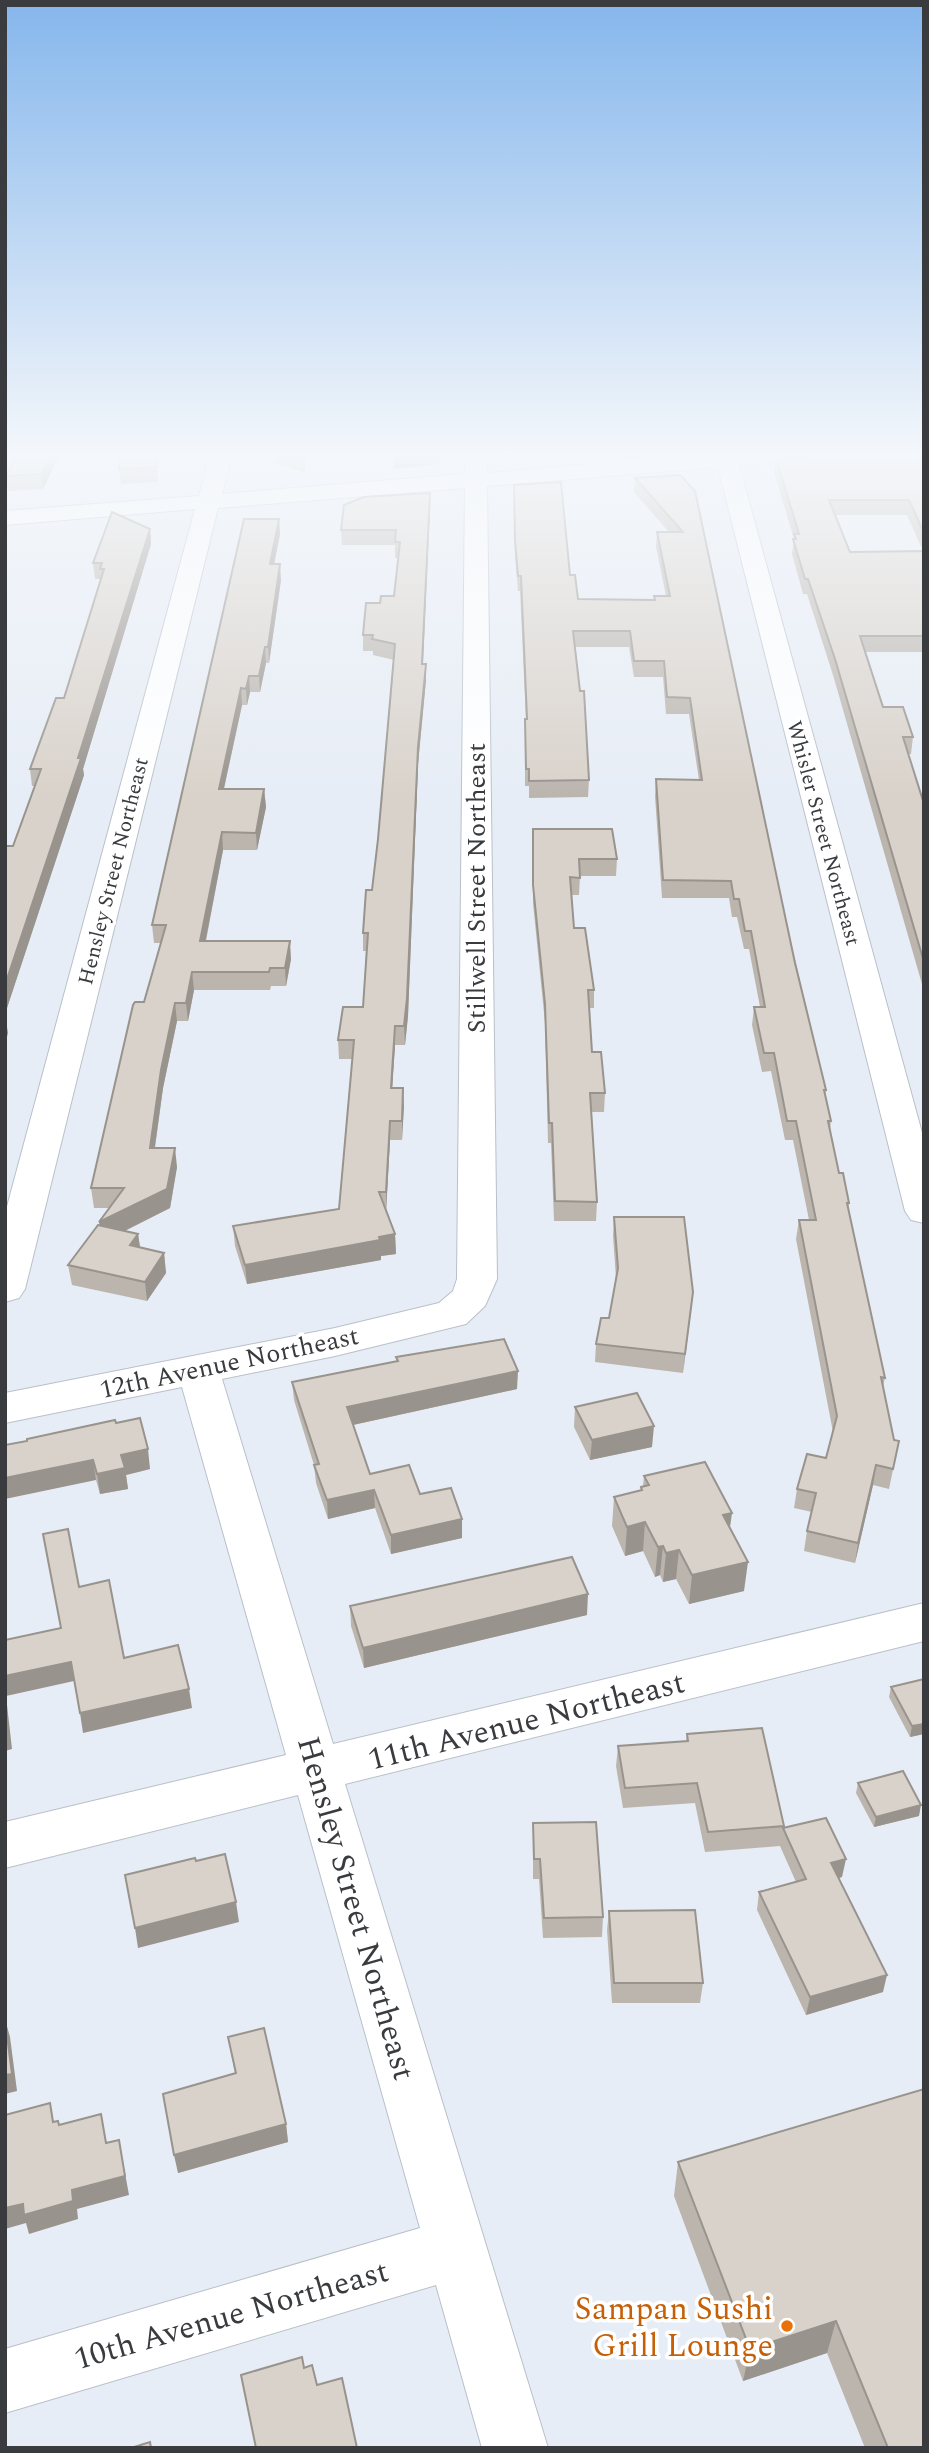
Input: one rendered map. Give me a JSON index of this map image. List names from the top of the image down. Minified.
{"streets":{"street":["Whisler Street Northeast","Hensley Street Northeast","Stillwell Street Northeast","12th Avenue Northeast","11th Avenue Northeast","10th Avenue Northeast"]},"crossings":[["Hensley Street Northeast","12th Avenue Northeast"],["Hensley Street Northeast","11th Avenue Northeast"],["Hensley Street Northeast","10th Avenue Northeast"],["Stillwell Street Northeast","12th Avenue Northeast"]],"places":["Sampan Sushi Grill Lounge"]}
